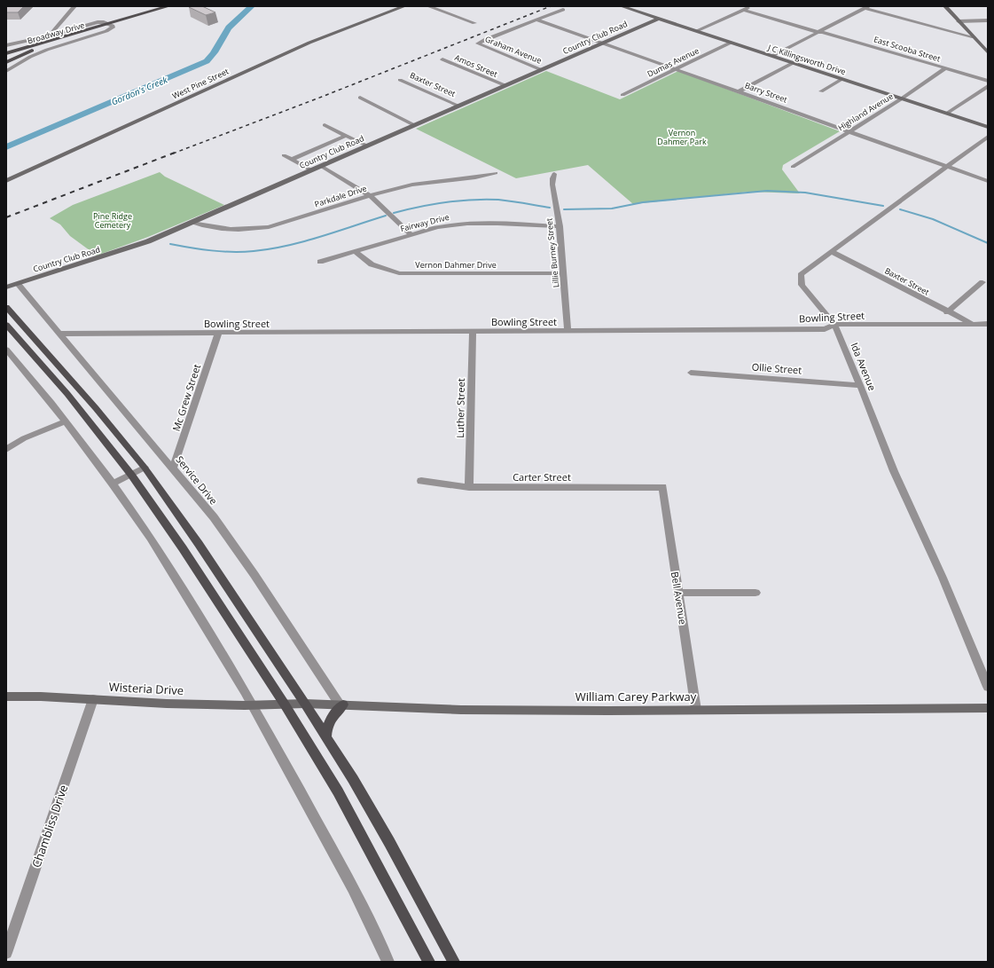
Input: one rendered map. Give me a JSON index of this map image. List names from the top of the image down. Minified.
{"streets":{"main road":["Broadway Drive"],"street":["Country Club Road","East Scooba Street","Graham Avenue","J C Killingsworth Drive","Dumas Avenue","Amos Street","West Pine Street","Baxter Street","Barry Street","Highland Avenue","Parkdale Drive","Fairway Drive","Lillie Burney Street","Vernon Dahmer Drive","Bowling Street","Ida Avenue","Ollie Street","Mc Grew Street","Luther Street","Carter Street","Service Drive","Bell Avenue","Wisteria Drive","William Carey Parkway","Chambliss Drive"]},"crossings":[["Country Club Road","Graham Avenue"],["Country Club Road","J C Killingsworth Drive"],["Country Club Road","Amos Street"],["Country Club Road","Baxter Street"],["Country Club Road","Barry Street"],["Country Club Road","Parkdale Drive"],["Country Club Road","Service Drive"],["East Scooba Street","Highland Avenue"],["Graham Avenue","Barry Street"],["J C Killingsworth Drive","Dumas Avenue"],["J C Killingsworth Drive","Highland Avenue"],["Dumas Avenue","Barry Street"],["Baxter Street","Bowling Street"],["Baxter Street","Ida Avenue"],["Barry Street","Highland Avenue"],["Barry Street","Ida Avenue"],["Fairway Drive","Lillie Burney Street"],["Fairway Drive","Vernon Dahmer Drive"],["Lillie Burney Street","Vernon Dahmer Drive"],["Lillie Burney Street","Bowling Street"],["Bowling Street","Ida Avenue"],["Bowling Street","Mc Grew Street"],["Bowling Street","Luther Street"],["Bowling Street","Service Drive"],["Ida Avenue","Ollie Street"],["Mc Grew Street","Service Drive"],["Luther Street","Carter Street"],["Carter Street","Bell Avenue"],["Service Drive","William Carey Parkway"],["Bell Avenue","William Carey Parkway"],["Wisteria Drive","William Carey Parkway"],["Wisteria Drive","Chambliss Drive"]],"water":["Gordon's Creek"],"parks":["Vernon Dahmer Park","Pine Ridge Cemetery"]}
